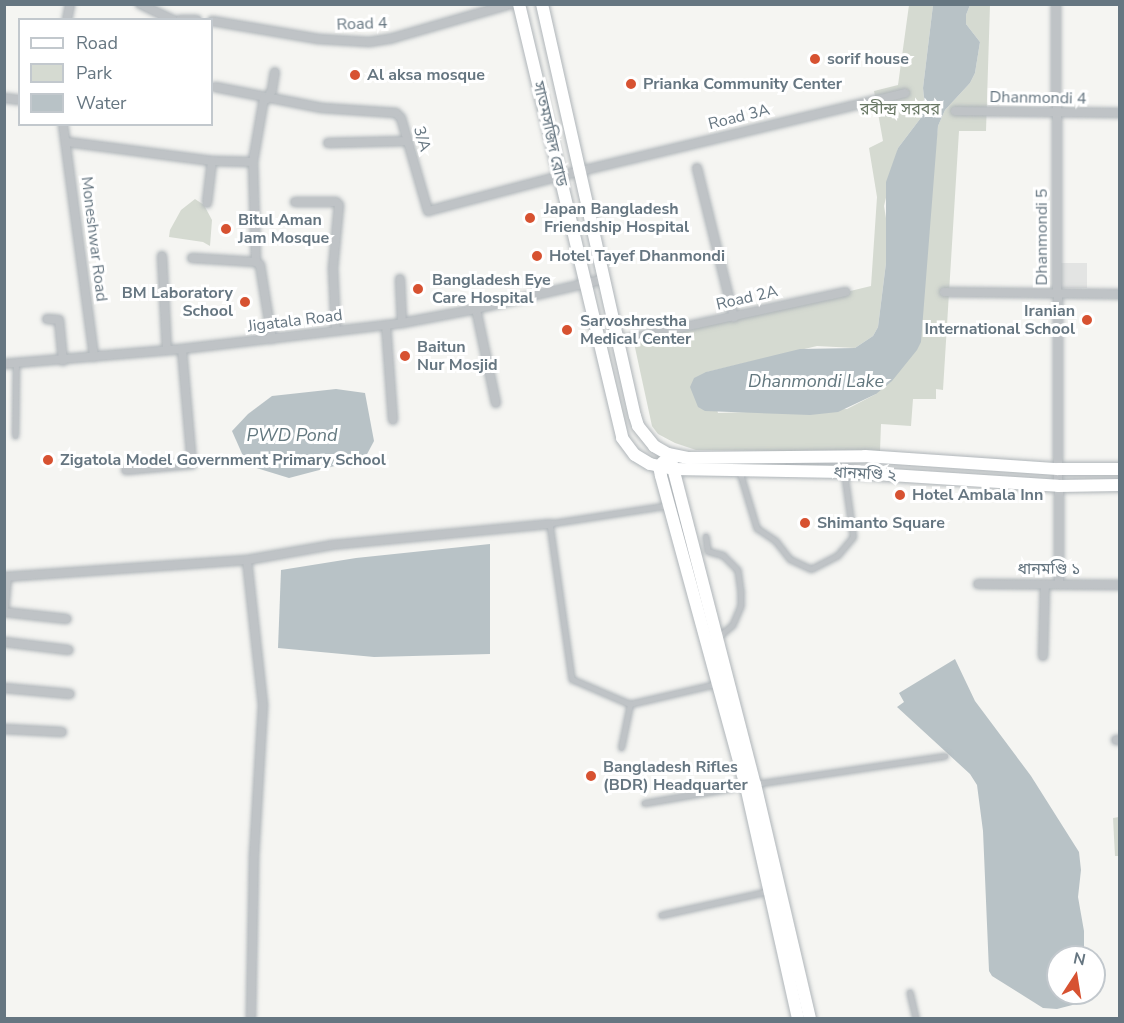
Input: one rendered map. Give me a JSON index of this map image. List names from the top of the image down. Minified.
{"streets":{"main road":["সাতমসজিদ রোড","ধানমণ্ডি ২"],"street":["Road 4","Dhanmondi 4","Road 3A","3/A","Dhanmondi 5","Moneshwar Road","Road 2A","Jigatala Road","ধানমণ্ডি ১"]},"crossings":[["Dhanmondi 4","Dhanmondi 5"],["Road 3A","সাতমসজিদ রোড"],["Road 3A","3/A"],["সাতমসজিদ রোড","Road 2A"],["সাতমসজিদ রোড","Jigatala Road"],["সাতমসজিদ রোড","ধানমণ্ডি ২"],["Dhanmondi 5","ধানমণ্ডি ২"],["Moneshwar Road","Jigatala Road"]],"water":["Dhanmondi Lake","PWD Pond"],"parks":["রবীন্দ্র সরবর"],"places":["sorif house","Al aksa mosque","Prianka Community Center","Japan Bangladesh Friendship Hospital","Bitul Aman Jam Mosque","Hotel Tayef Dhanmondi","Bangladesh Eye Care Hospital","BM Laboratory School","Iranian International School","Sarvoshrestha Medical Center","Baitun Nur Mosjid","Zigatola Model Government Primary School","Hotel Ambala Inn","Shimanto Square","Bangladesh Rifles (BDR) Headquarter"],"legend":["Road","Park","Water"],"north":"top"}
